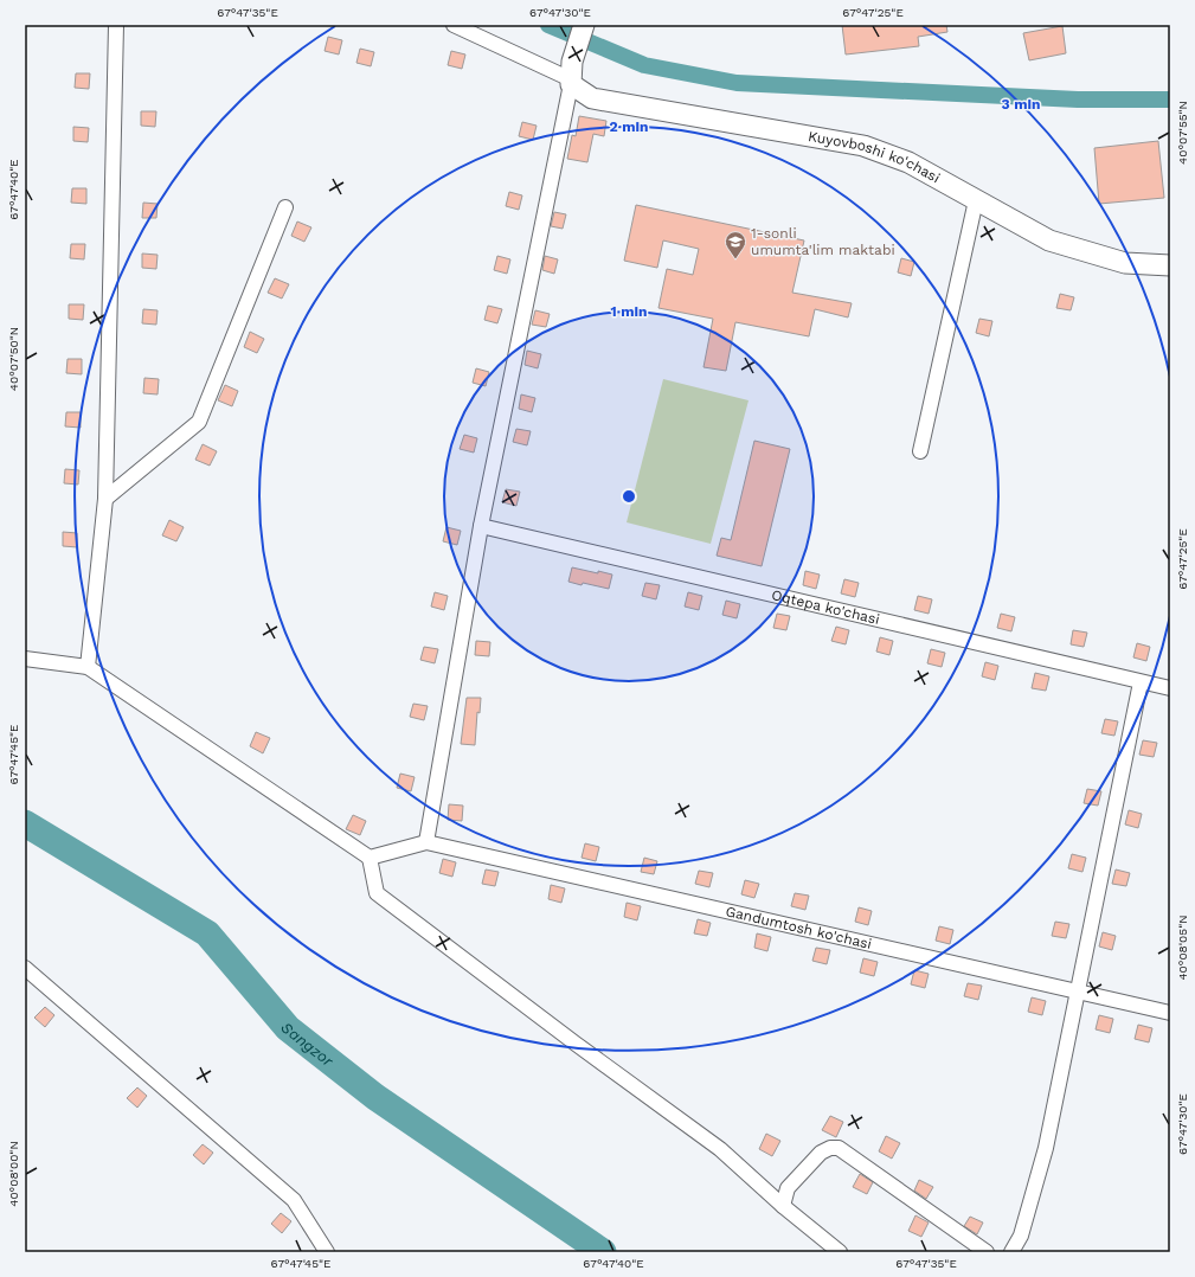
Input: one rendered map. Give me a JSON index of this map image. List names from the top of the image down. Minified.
{"streets":{"main road":["Kuyovboshi ko'chasi"],"street":["Oqtepa ko'chasi","Gandumtosh ko'chasi"]},"water":["Sangzor"],"places":{"school or university":["1-sonli umumta'lim maktabi"]},"coordinates":["67°47'35\"E","67°47'30\"E","67°47'25\"E","40°07'55\"N","67°47'40\"E","40°07'50\"N","67°47'45\"E","40°08'05\"N","40°08'00\"N"],"rings":["3 min","2 min","1 min"]}
